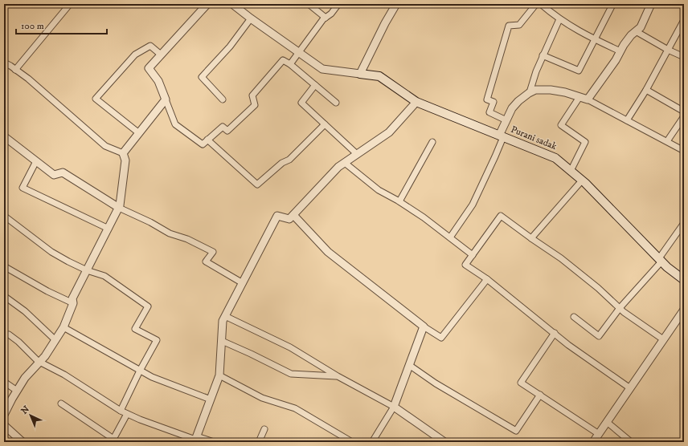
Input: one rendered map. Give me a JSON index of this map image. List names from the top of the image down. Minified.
{"streets":{"main road":["Purani sadak"]},"scale_bar":"100 m","north":"top left"}
